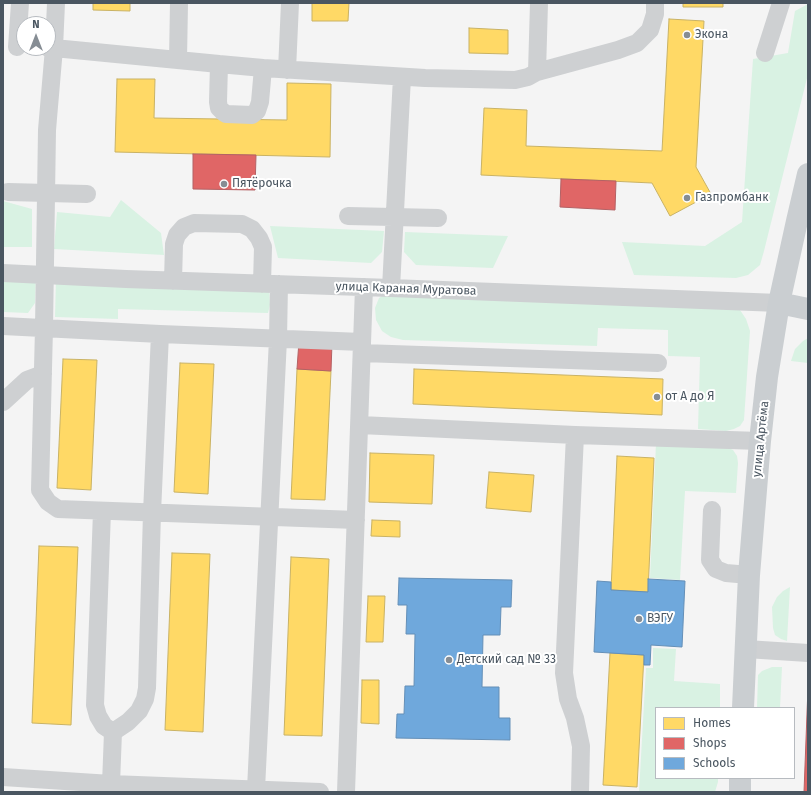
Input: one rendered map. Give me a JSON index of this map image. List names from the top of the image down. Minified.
{"streets":{"main road":["улица Караная Муратова","улица Артёма"]},"crossings":[["улица Караная Муратова","улица Артёма"]],"places":["Экона","Пятёрочка","Газпромбанк","от А до Я","ВЭГУ","Детский сад № 33"],"legend":["Homes","Shops","Schools"],"north":"top"}
